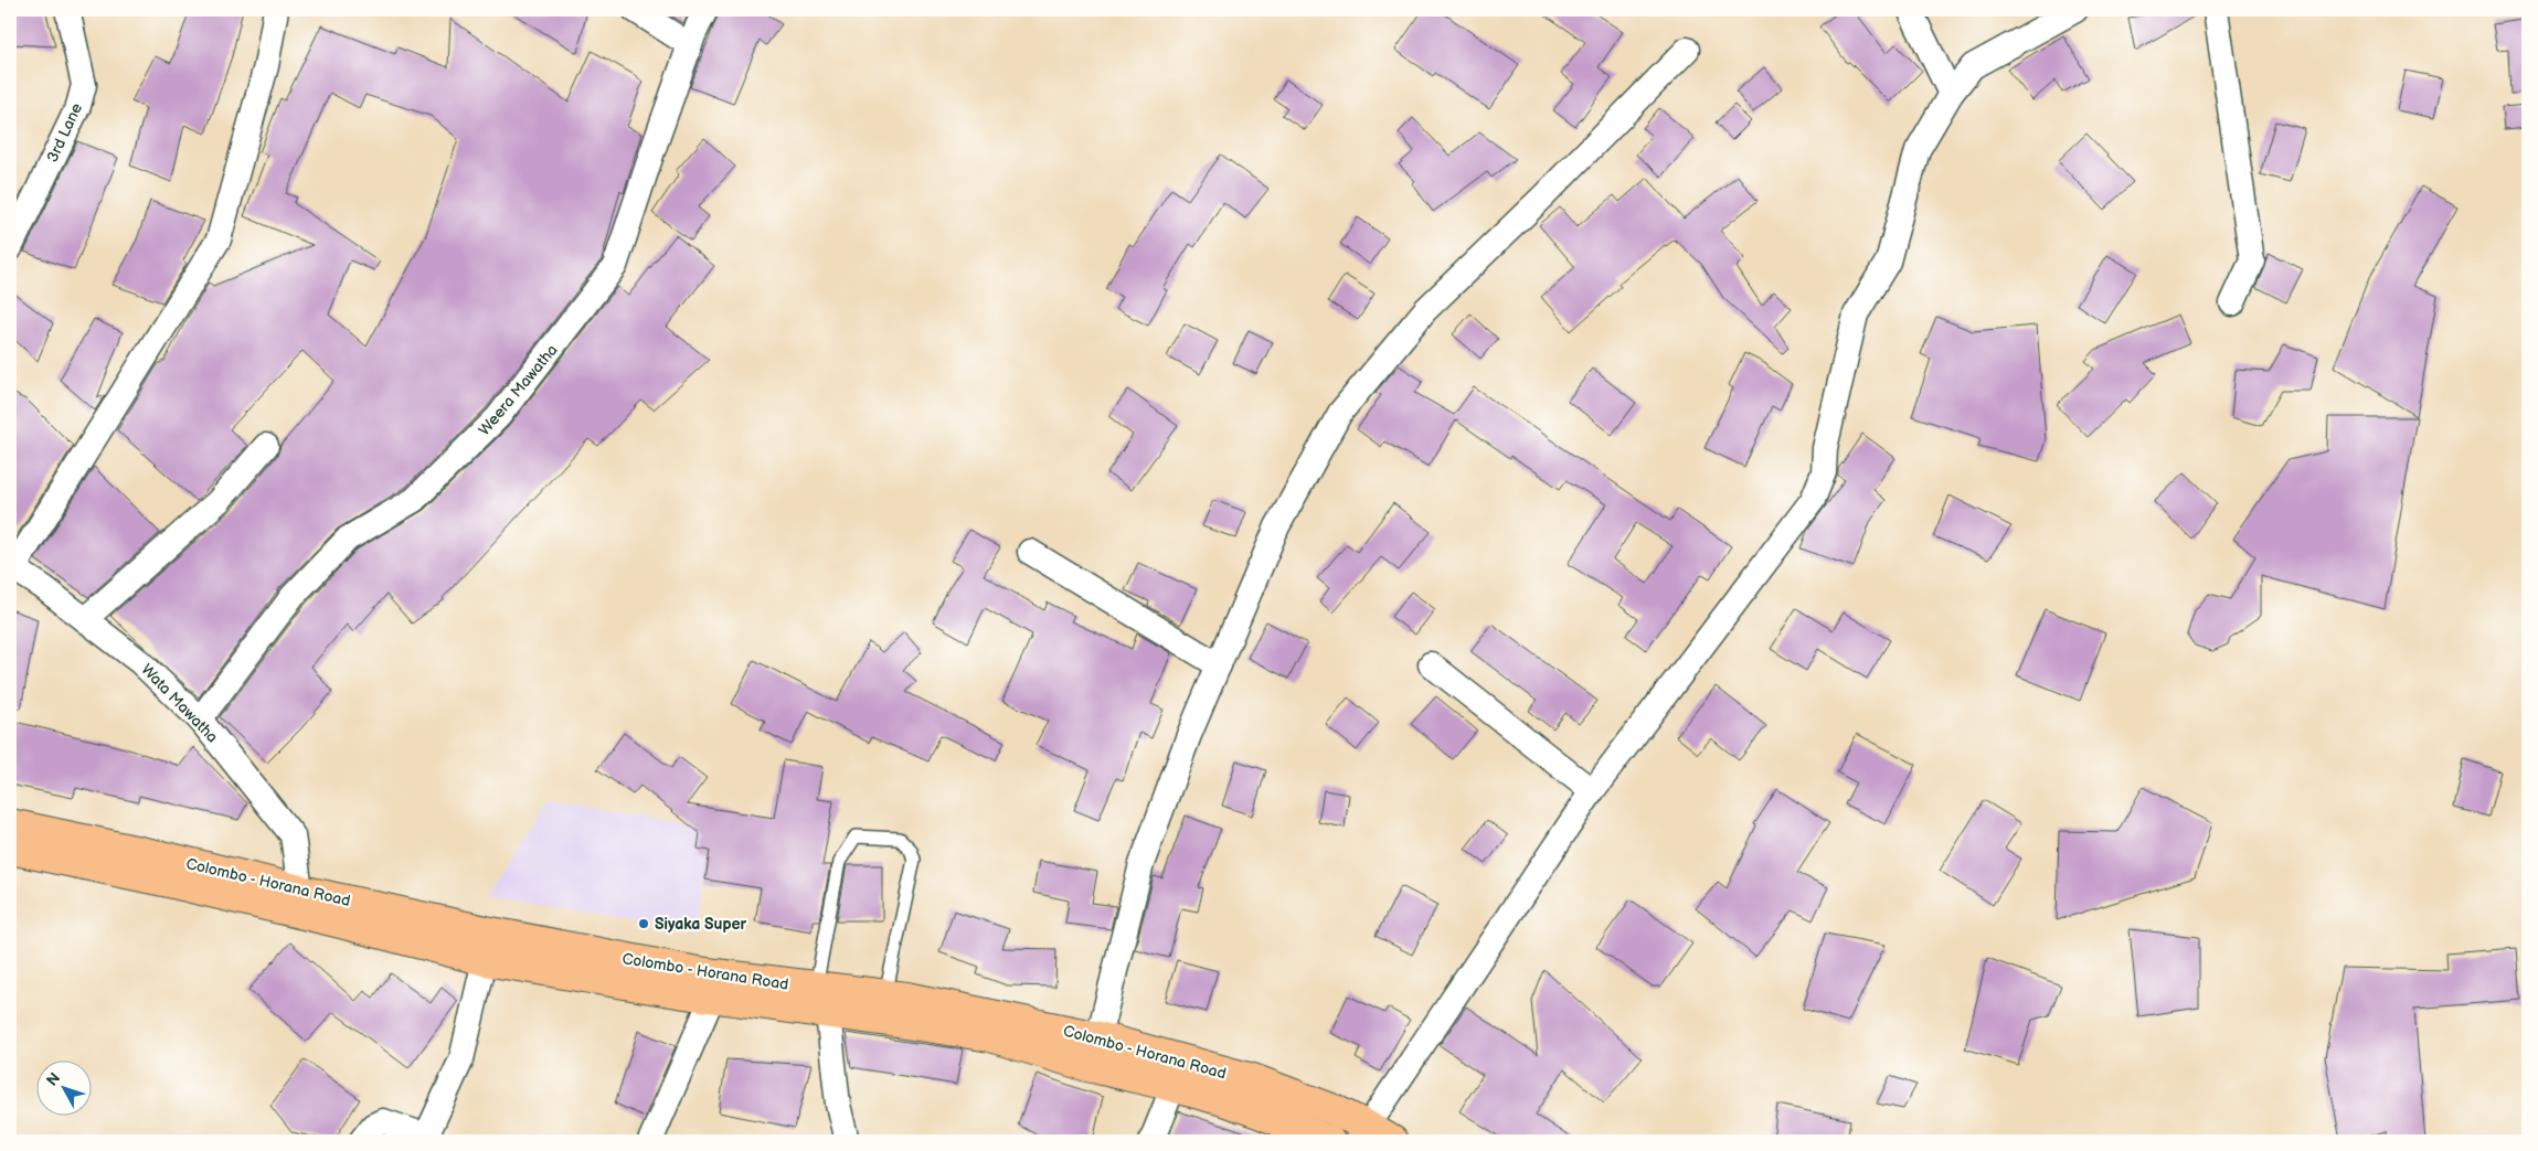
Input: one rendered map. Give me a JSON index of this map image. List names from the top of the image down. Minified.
{"streets":{"main road":["Colombo - Horana Road"],"street":["3rd Lane","Weera Mawatha","Wata Mawatha"]},"crossings":[["Weera Mawatha","Wata Mawatha"],["Wata Mawatha","Colombo - Horana Road"]],"places":["Siyaka Super"],"north":"top left"}
